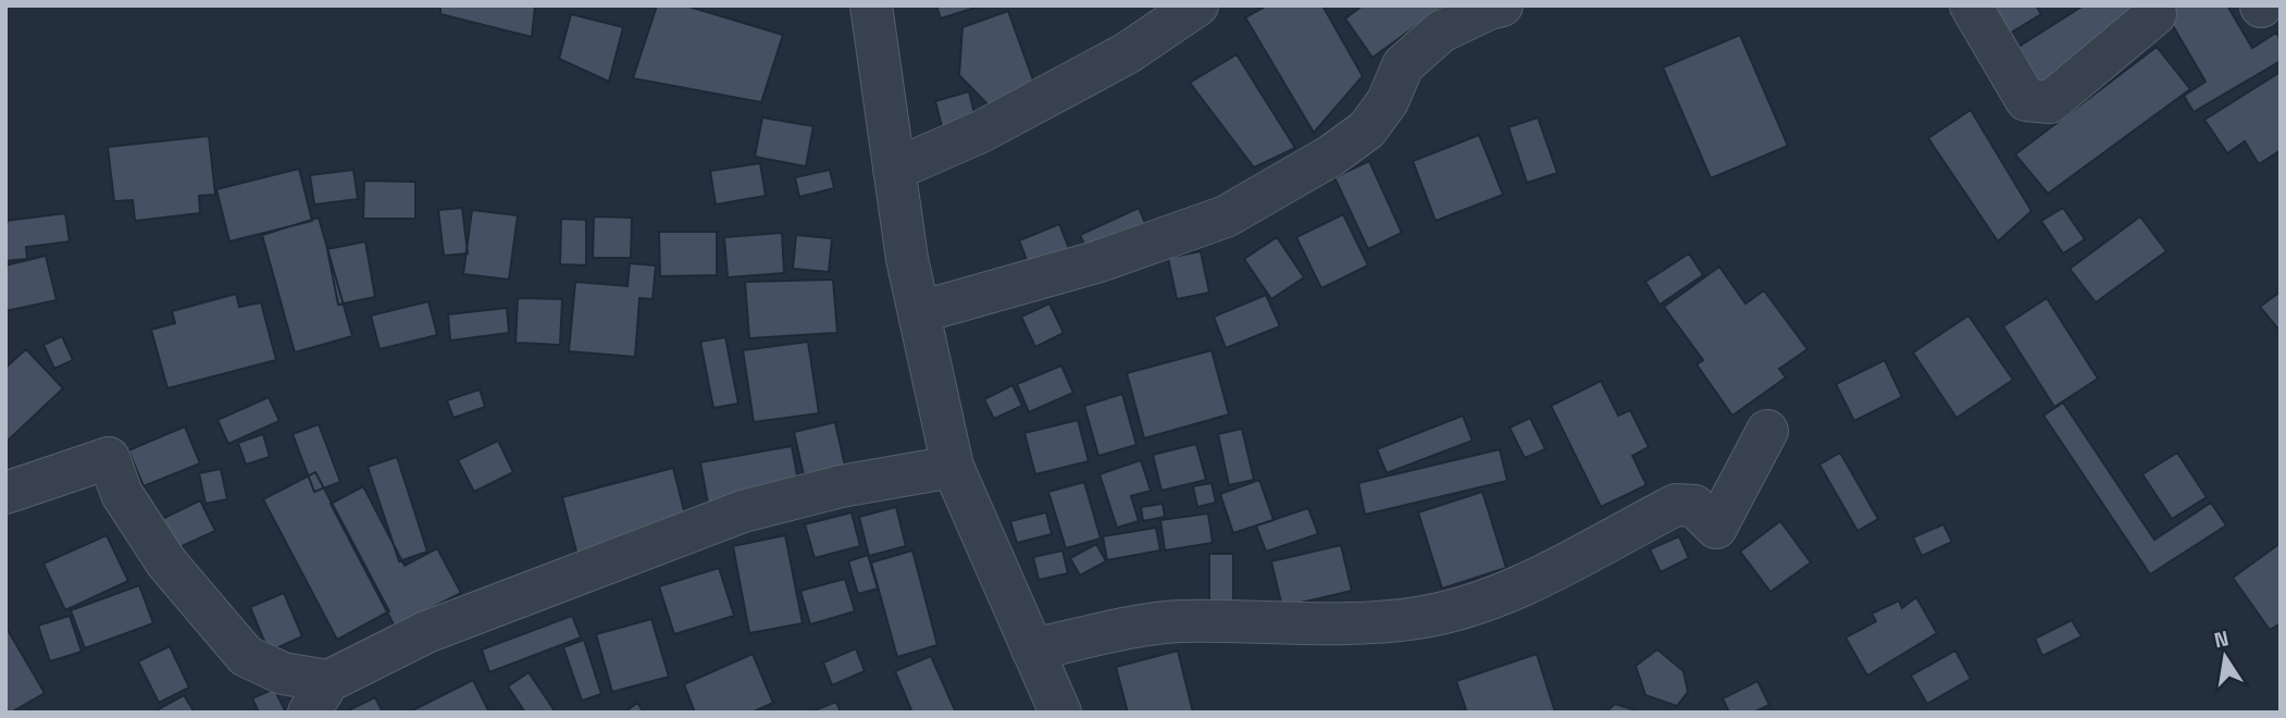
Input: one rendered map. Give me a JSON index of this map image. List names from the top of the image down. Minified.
{"north":"top"}
